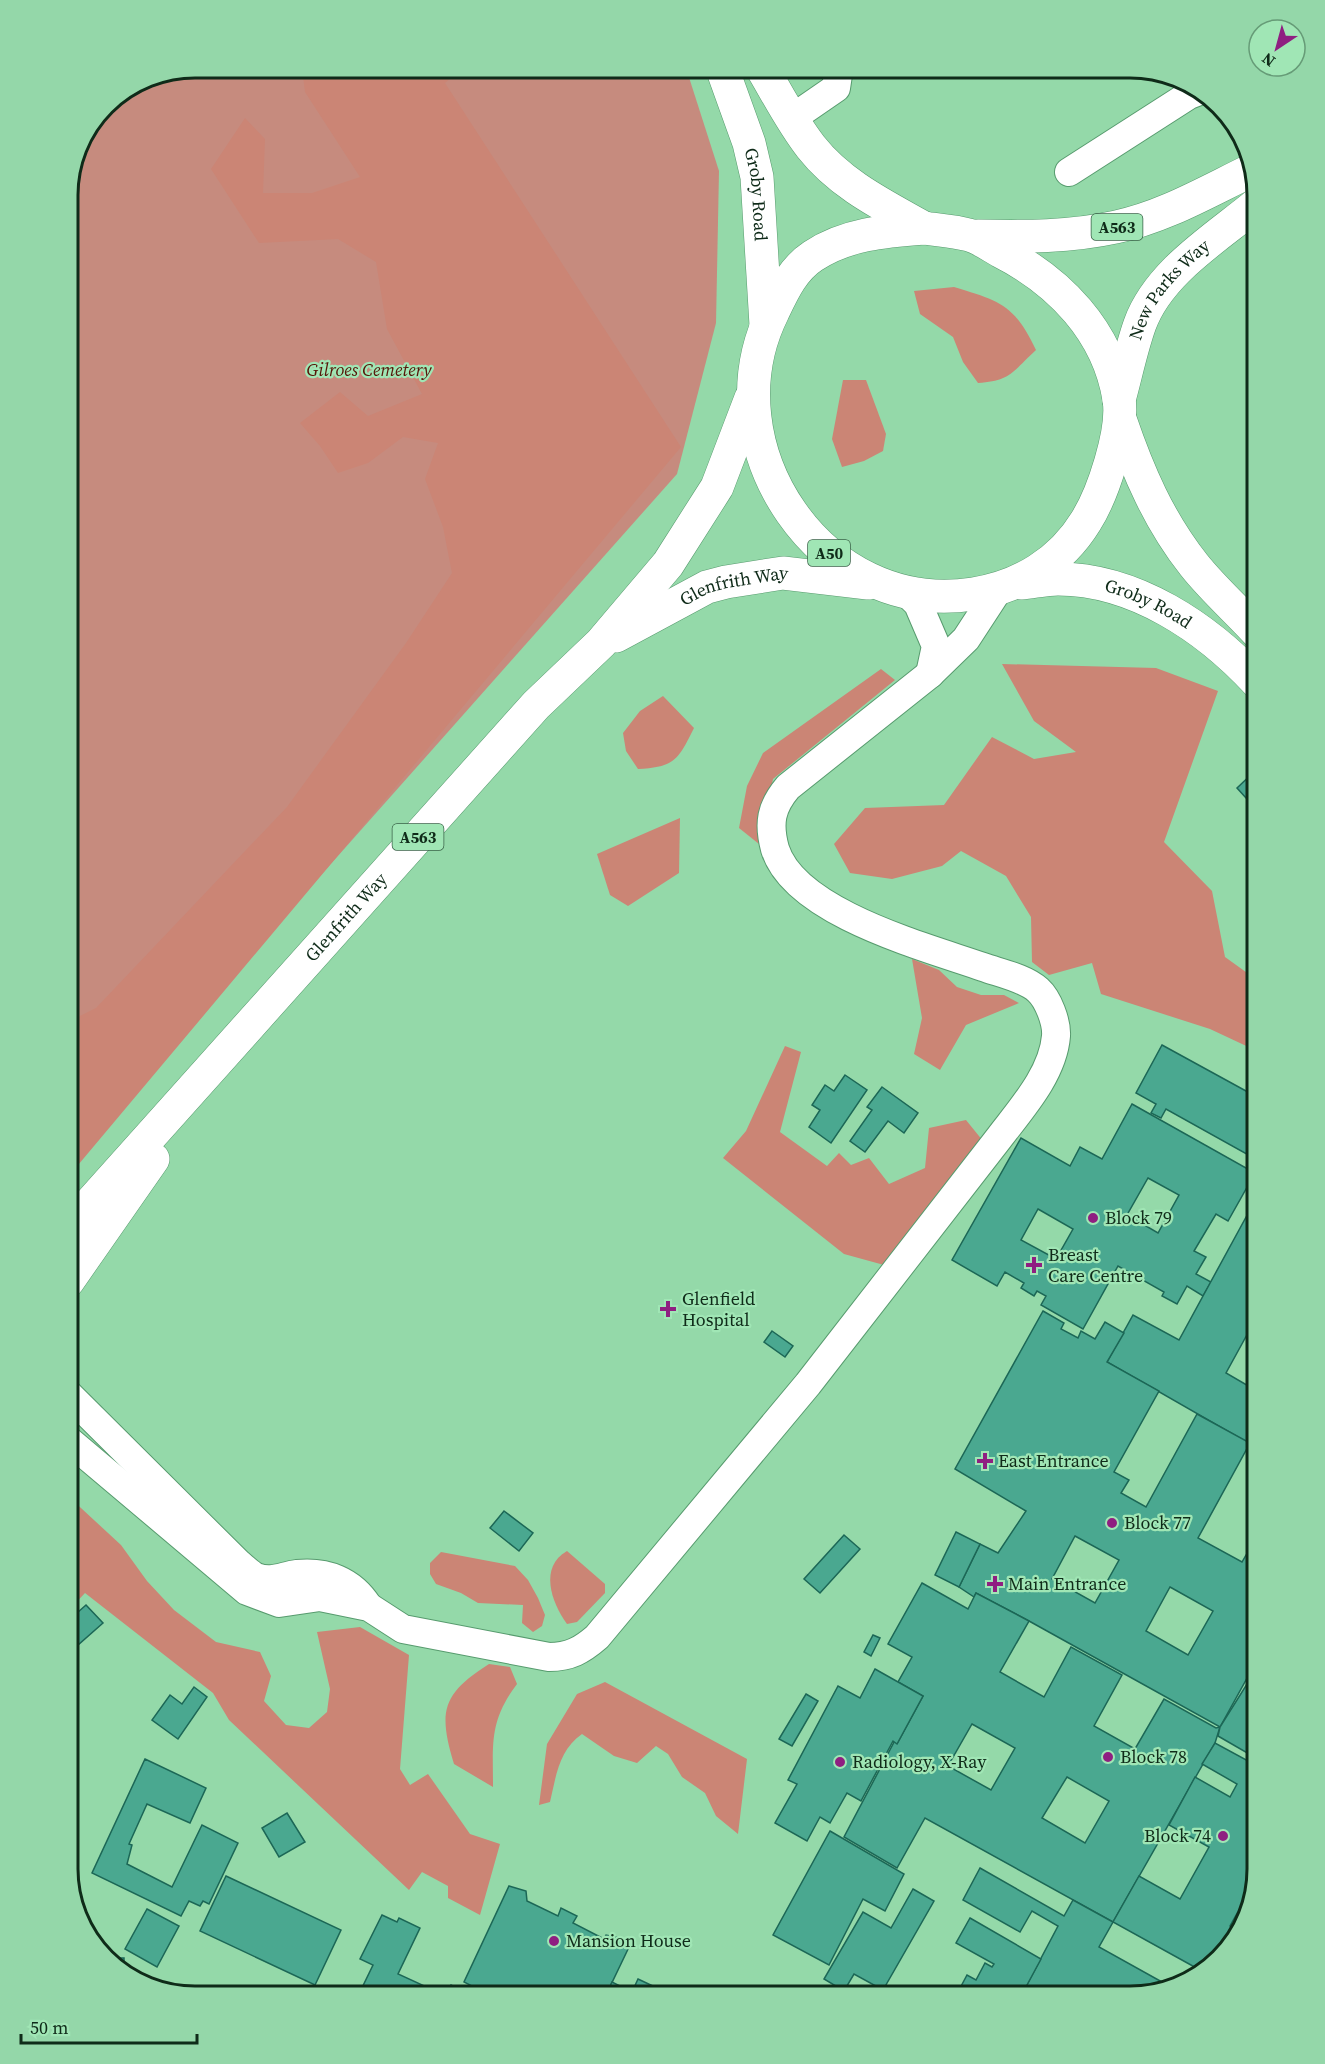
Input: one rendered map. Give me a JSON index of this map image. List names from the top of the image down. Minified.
{"streets":{"main road":["Groby Road","A563","New Parks Way","A50","Glenfrith Way"]},"crossings":[["Groby Road","A50"],["A563","A50"],["New Parks Way","A50"],["A50","Glenfrith Way"]],"parks":["Gilroes Cemetery"],"places":{"other":["Block 79","Block 77","Block 78","Radiology, X-Ray","Block 74","Mansion House"],"health":["Breast Care Centre","Glenfield Hospital","East Entrance","Main Entrance"]},"scale_bar":"50 m","north":"bottom left"}
